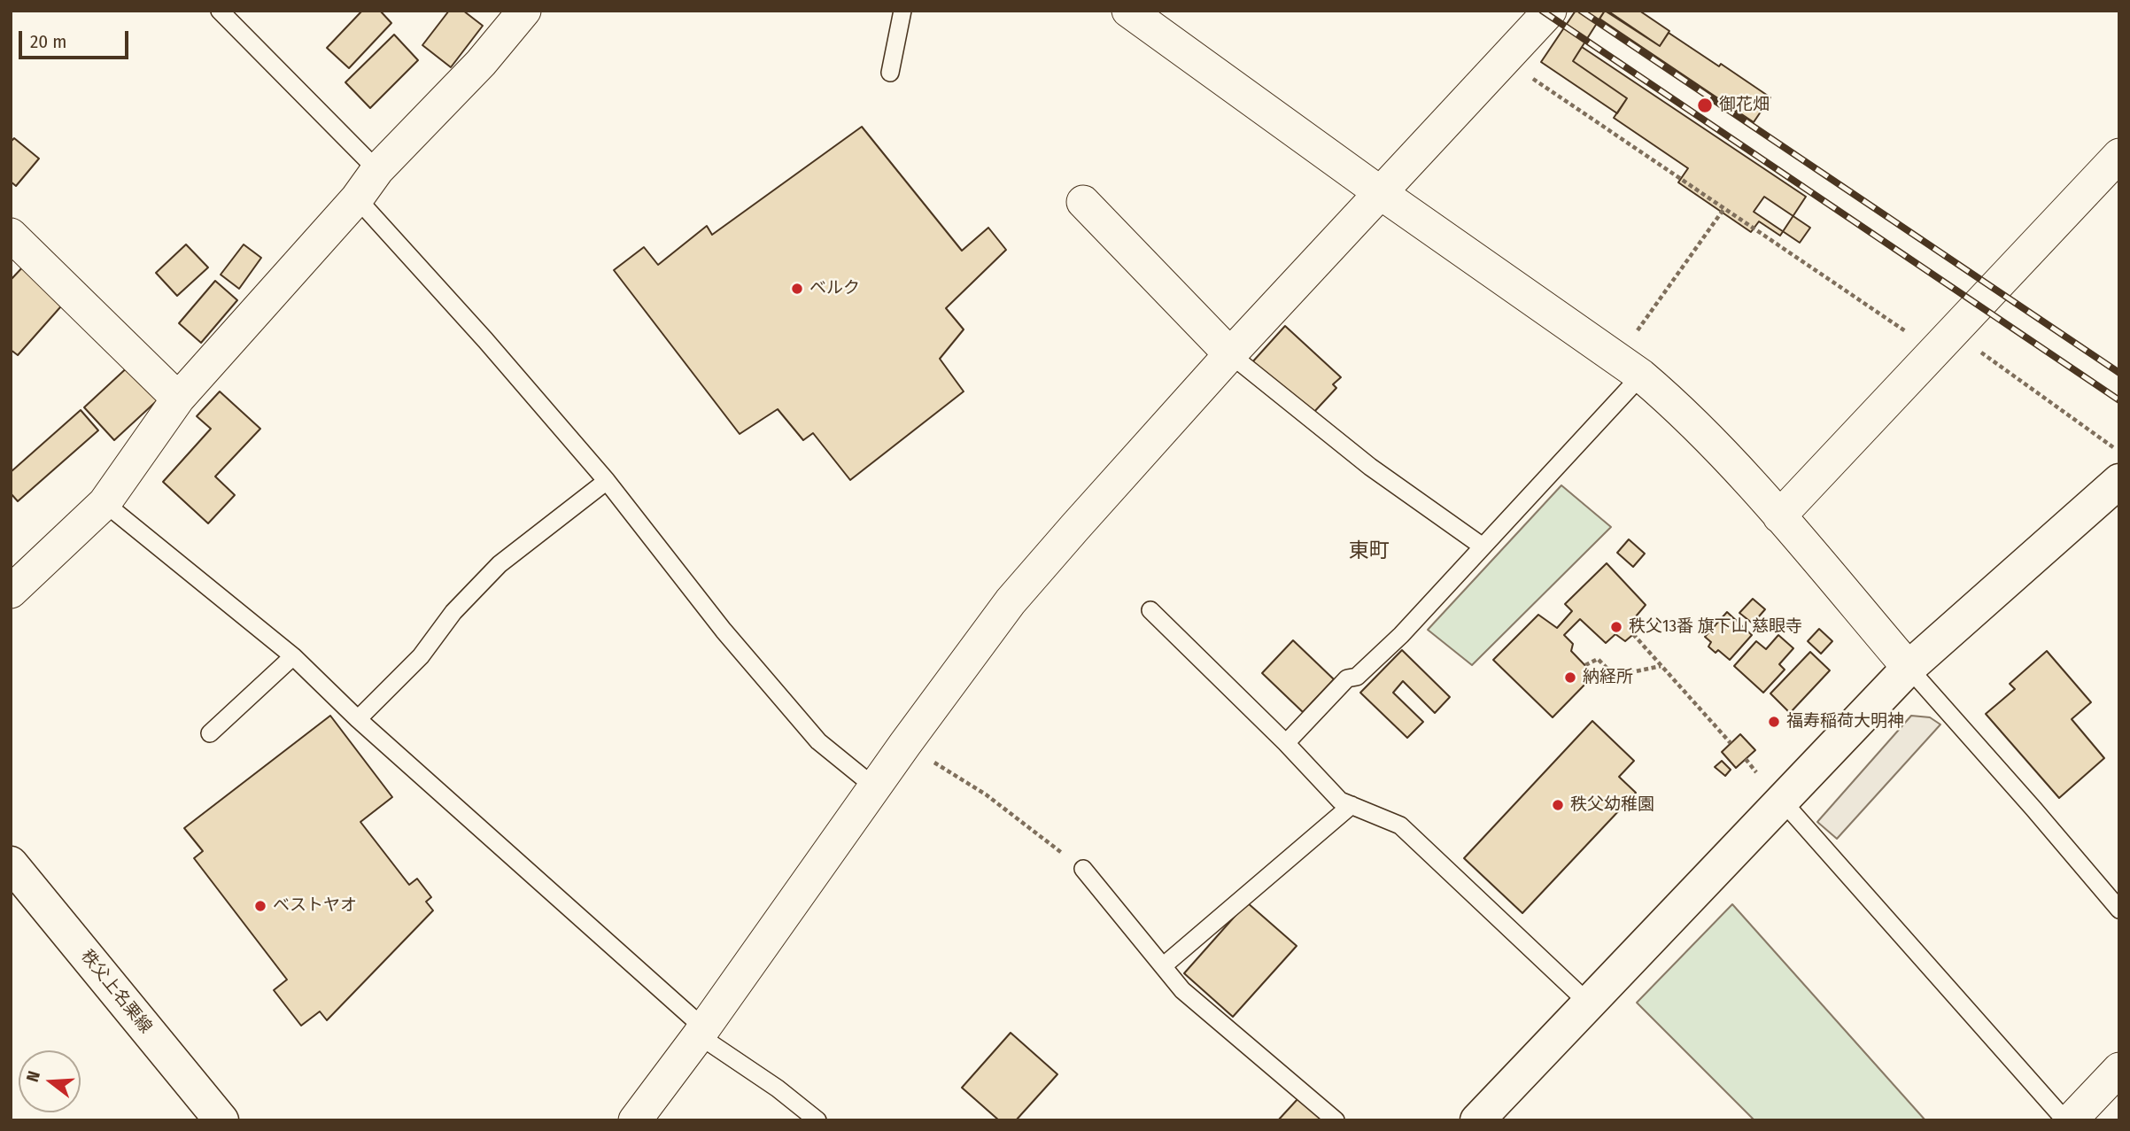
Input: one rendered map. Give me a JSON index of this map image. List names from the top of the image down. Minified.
{"streets":{"street":["秩父上名栗線"]},"districts":["東町"],"places":["御花畑","ベルク","秩父13番 旗下山 慈眼寺","納経所","福寿稲荷大明神","秩父幼稚園","ベストヤオ"],"scale_bar":"20 m","north":"left"}
